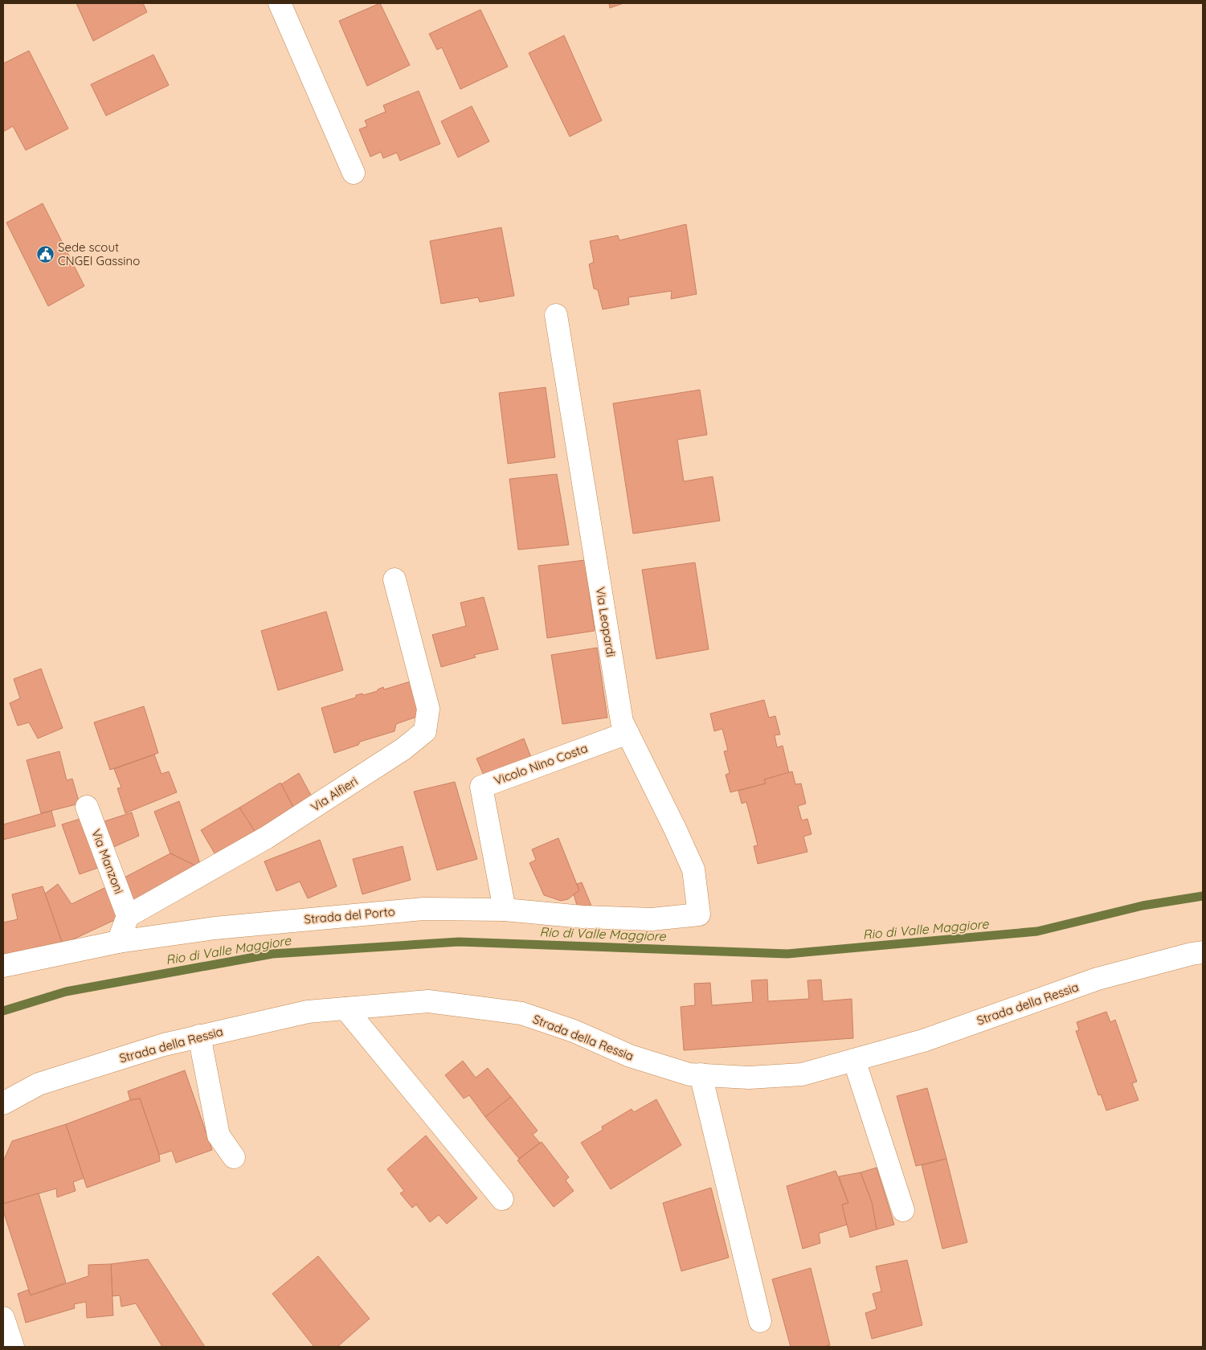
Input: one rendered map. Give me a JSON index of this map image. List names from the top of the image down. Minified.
{"streets":{"street":["Via Leopardi","Vicolo Nino Costa","Via Alfieri","Via Manzoni","Strada del Porto","Strada della Ressia"]},"crossings":[["Via Leopardi","Vicolo Nino Costa"],["Via Leopardi","Strada del Porto"],["Vicolo Nino Costa","Strada del Porto"],["Via Alfieri","Via Manzoni"]],"water":["Rio di Valle Maggiore"],"places":{"public building":["Sede scout CNGEI Gassino"]}}
